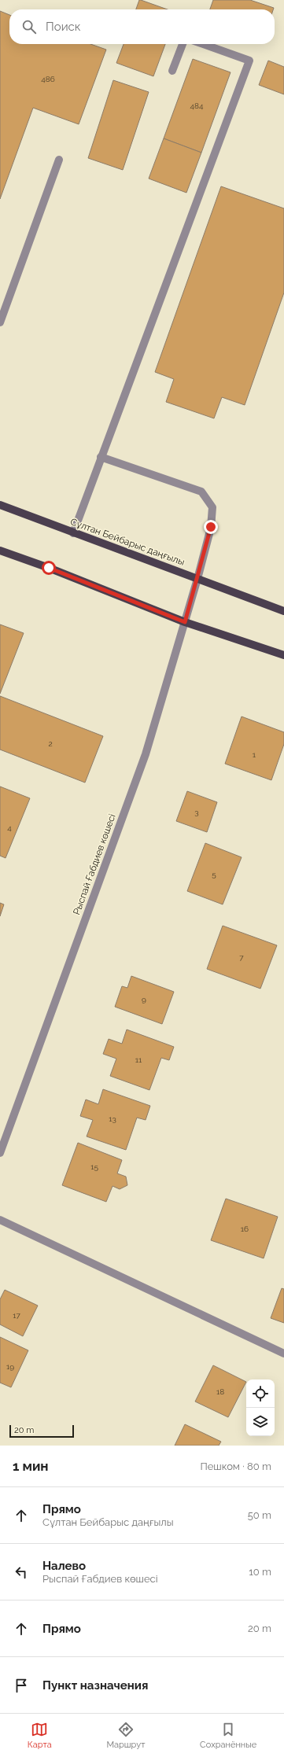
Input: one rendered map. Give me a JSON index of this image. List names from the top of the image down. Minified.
{"streets":{"main road":["Сұлтан Бейбарыс даңғылы"],"street":["Рыспай Ғабдиев көшесі"]},"crossings":[["Сұлтан Бейбарыс даңғылы","Рыспай Ғабдиев көшесі"]],"house_numbers":["486","484","2","1","3","4","5","7","9","11","13","15","16","17","19","18"],"scale_bar":"20 m","page":{"search":"Поиск","scale":"20 m","heading":["1 мин","Пешком · 80 m"],"list":[["Прямо","Сұлтан Бейбарыс даңғылы","50 m"],["Налево","Рыспай Ғабдиев көшесі","10 m"],["Прямо","20 m"],"Пункт назначения"],"nav":["Карта","Маршрут","Сохранённые"]}}
